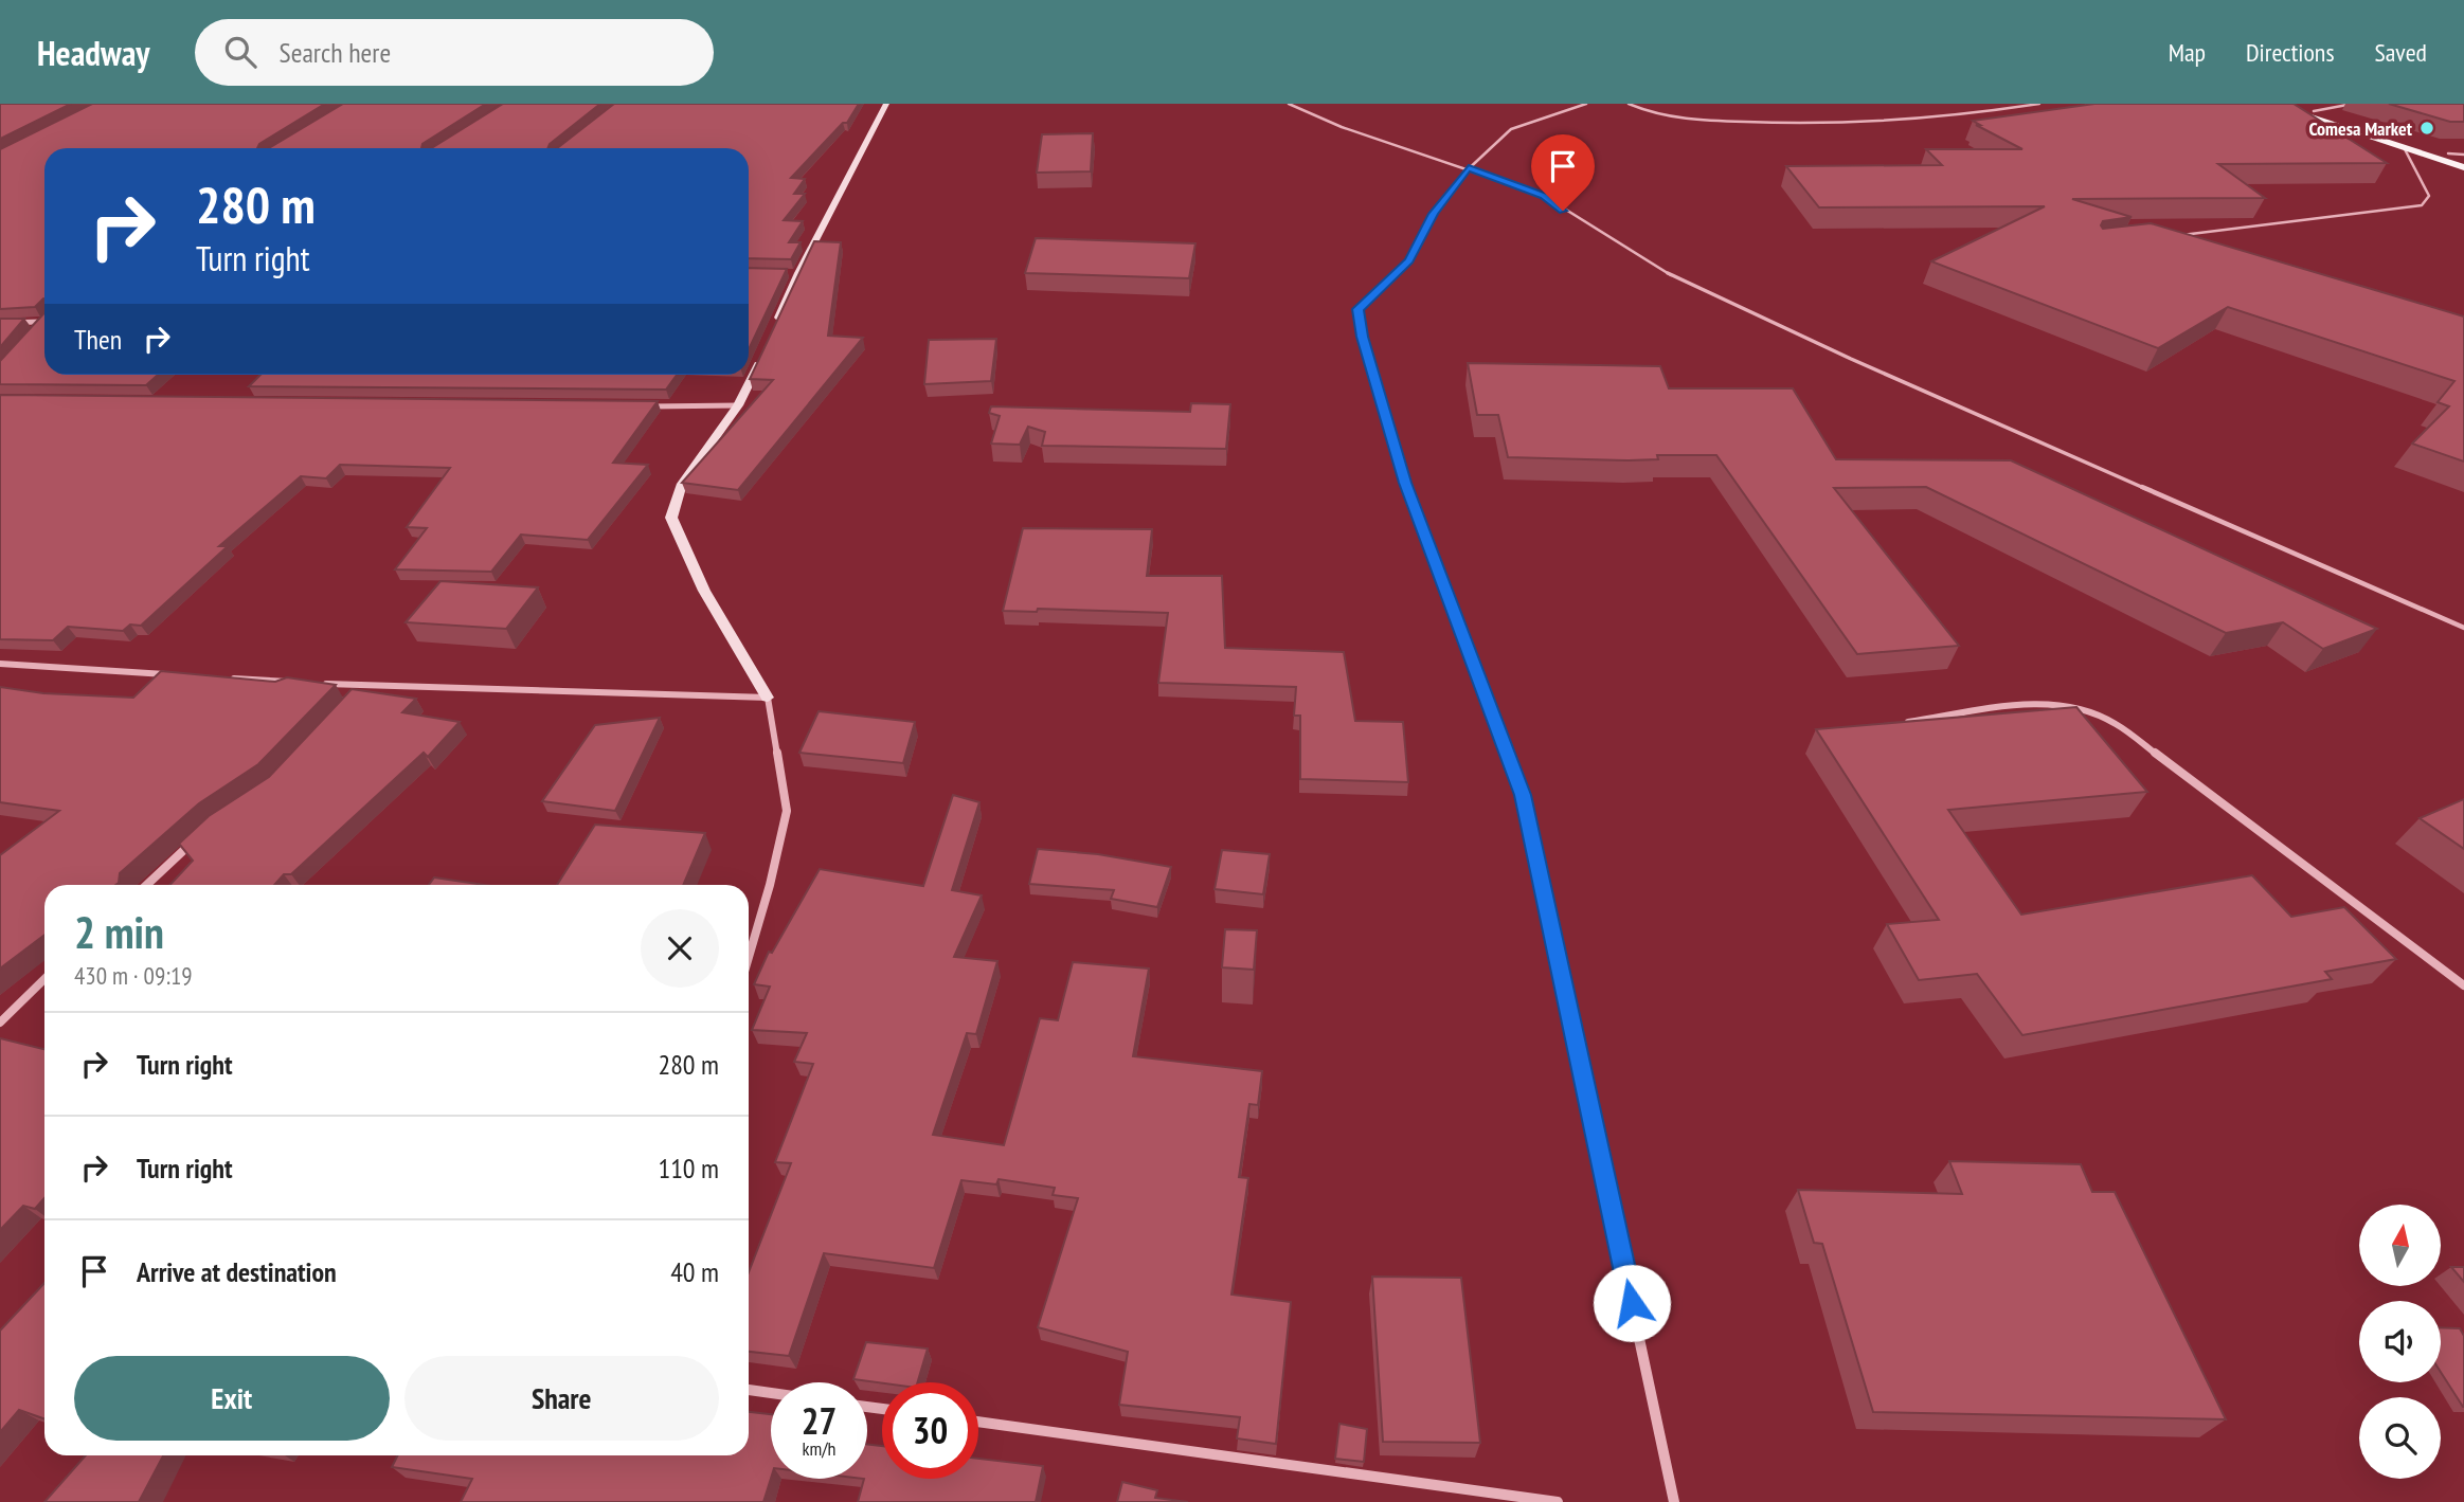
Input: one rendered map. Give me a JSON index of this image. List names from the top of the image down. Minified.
{"places":["Comesa Market"],"north":"top","page":{"header":"Headway","search":"Search here","nav":["Map","Directions","Saved"],"turn":["280 m","Turn right"],"then":"Then","heading":["2 min","430 m · 09:19"],"list":[{"name":"Turn right","value":"280 m"},{"name":"Turn right","value":"110 m"},{"name":"Arrive at destination","value":"40 m"}],"buttons":["Exit","Share"],"speed":"27 km/h","limit":"30"}}
